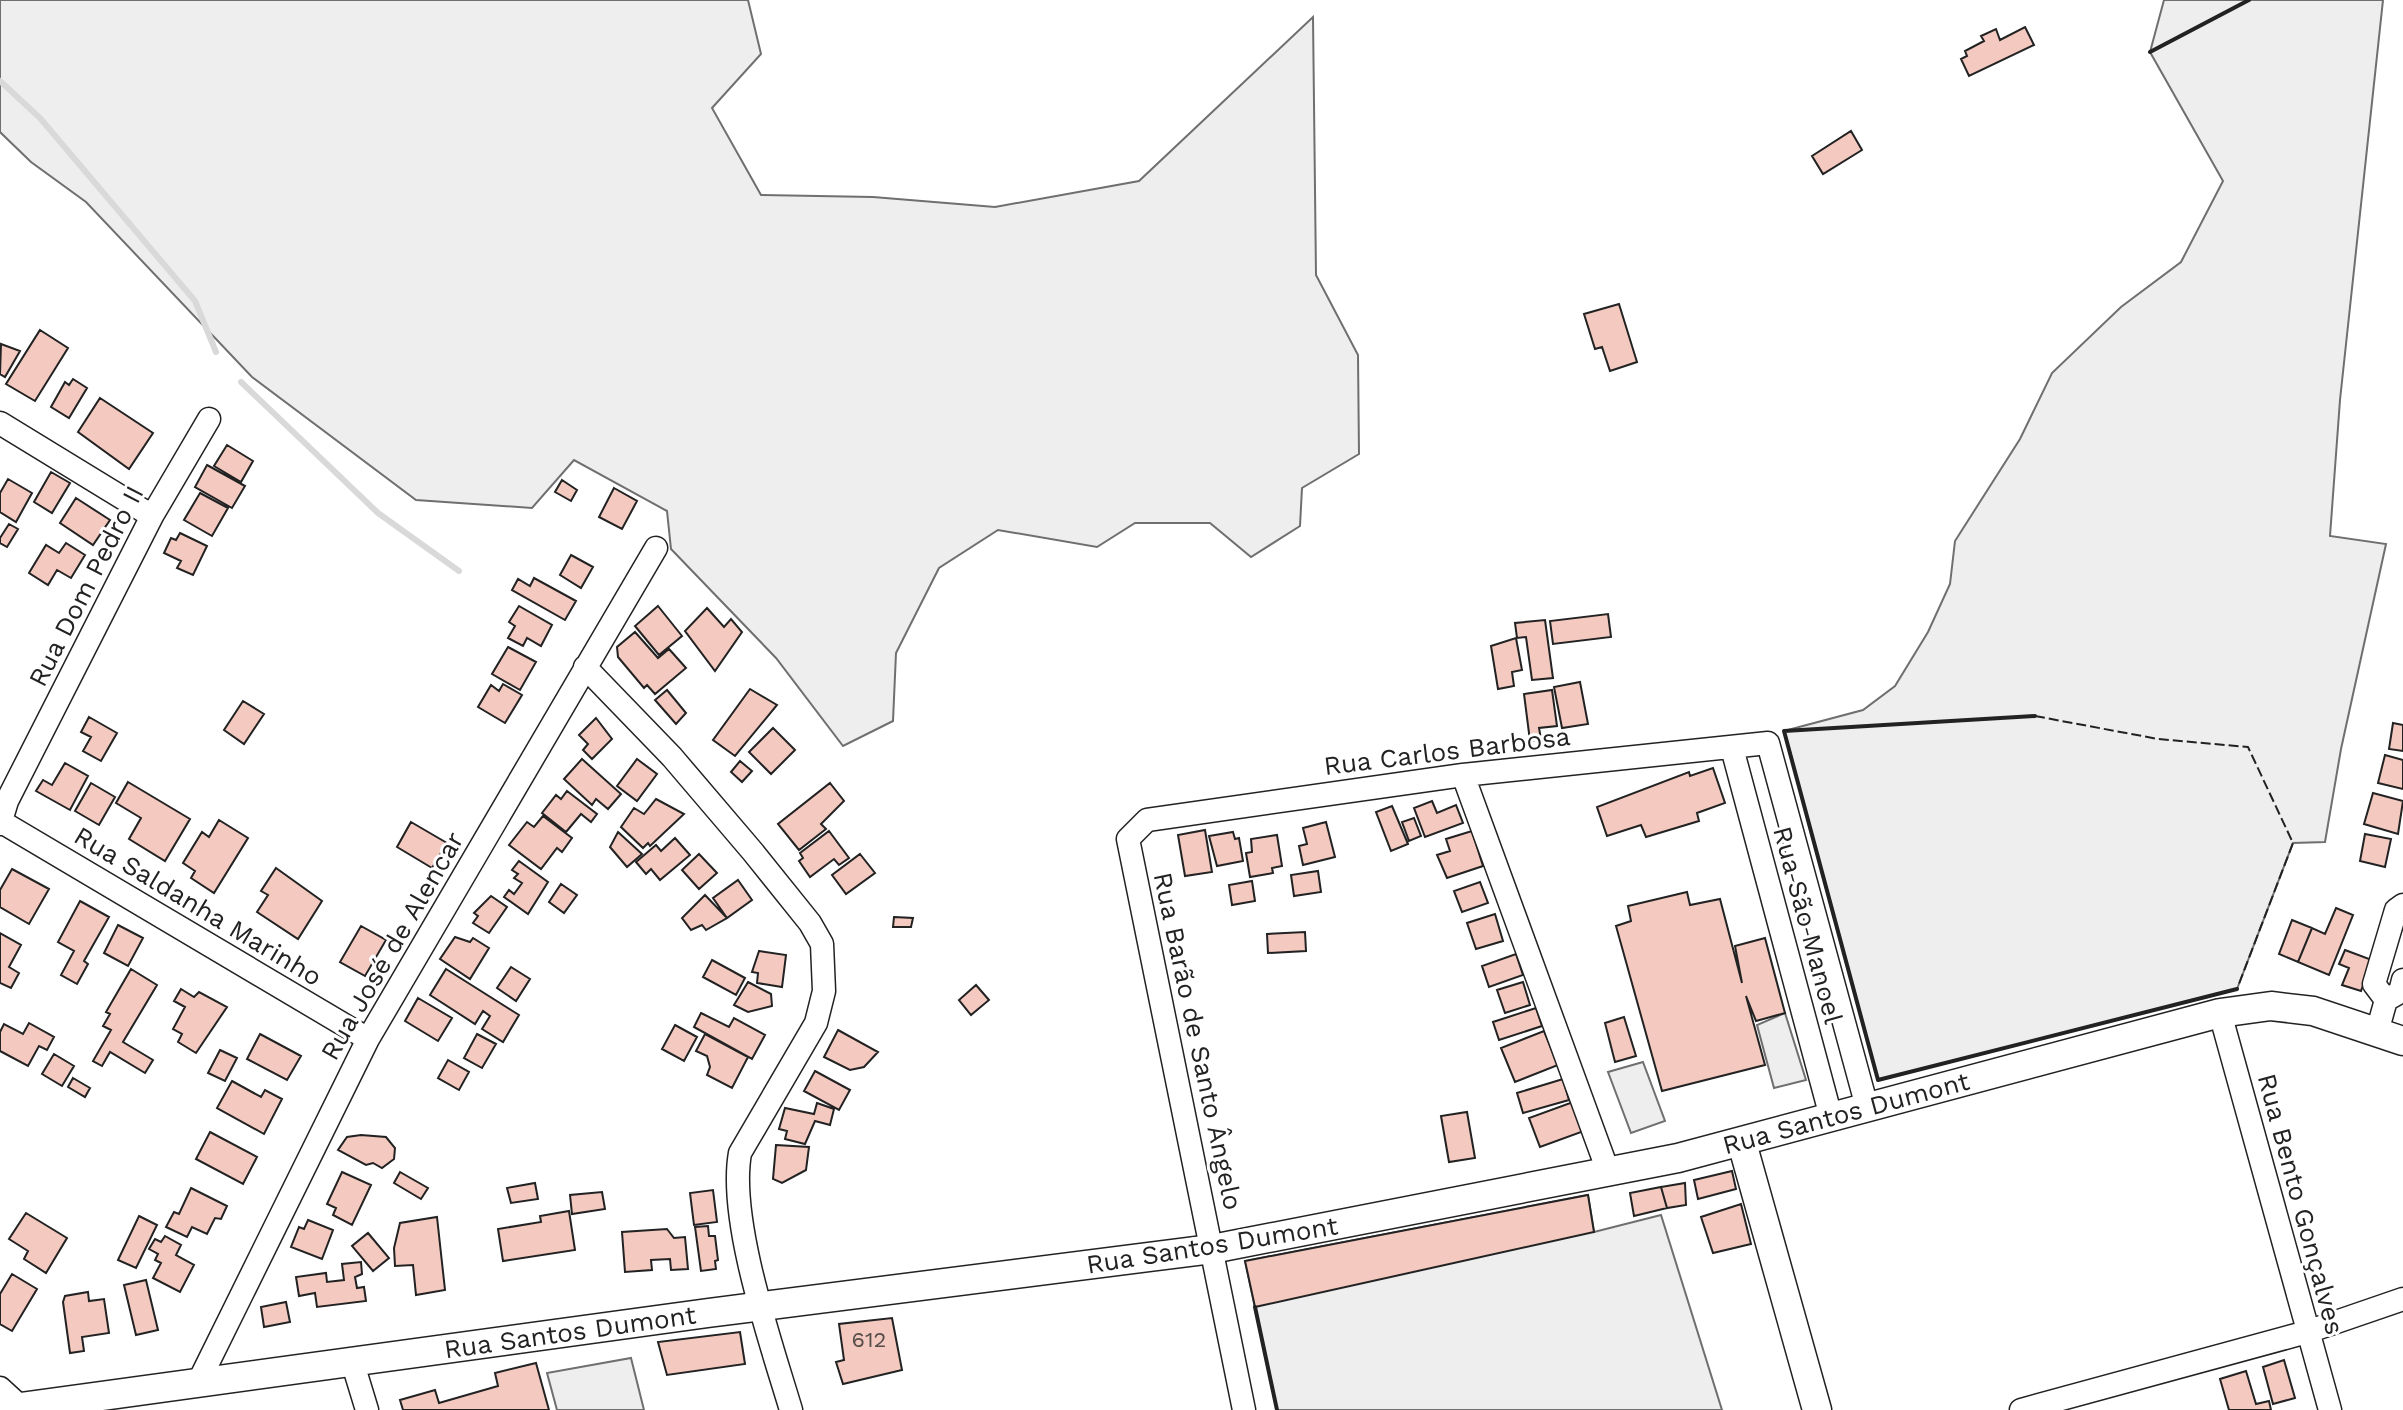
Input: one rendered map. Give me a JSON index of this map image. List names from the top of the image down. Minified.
{"streets":{"main road":["Rua Santos Dumont"],"street":["Rua Dom Pedro II","Rua Carlos Barbosa","Rua Saldanha Marinho","Rua São Manoel","Rua José de Alencar","Rua Barão de Santo Ângelo","Rua Bento Gonçalves"]},"crossings":[["Rua Dom Pedro II","Rua Saldanha Marinho"],["Rua Carlos Barbosa","Rua São Manoel"],["Rua Carlos Barbosa","Rua Barão de Santo Ângelo"],["Rua Saldanha Marinho","Rua José de Alencar"],["Rua São Manoel","Rua Santos Dumont"],["Rua José de Alencar","Rua Santos Dumont"],["Rua Barão de Santo Ângelo","Rua Santos Dumont"],["Rua Santos Dumont","Rua Bento Gonçalves"]],"house_numbers":["612"]}
